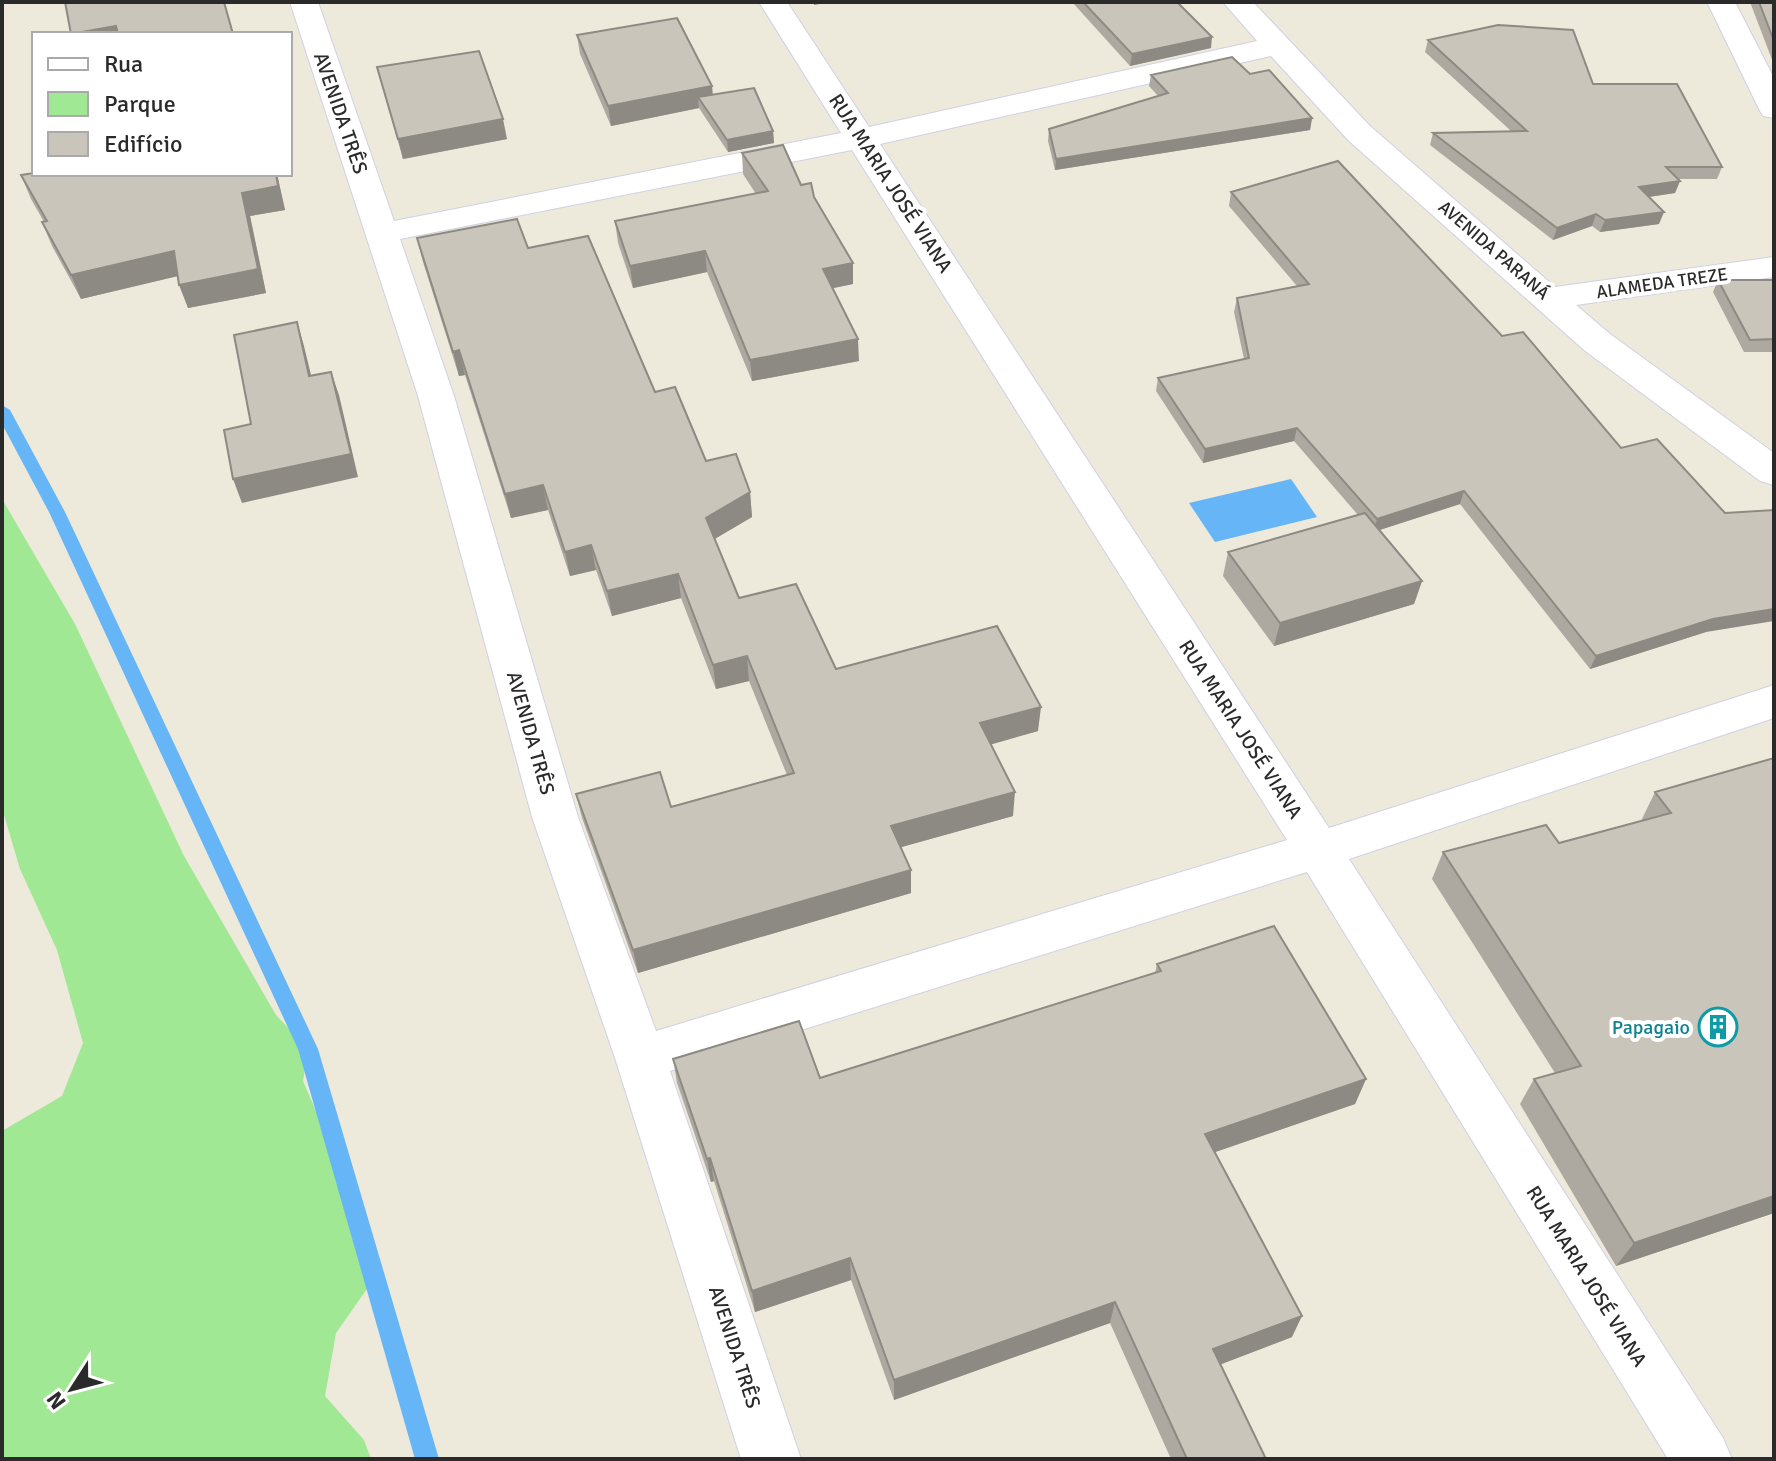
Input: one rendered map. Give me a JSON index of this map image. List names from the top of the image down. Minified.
{"streets":{"street":["AVENIDA TRÊS","RUA MARIA JOSÉ VIANA","AVENIDA PARANÁ","ALAMEDA TREZE"]},"crossings":[["AVENIDA PARANÁ","ALAMEDA TREZE"]],"places":{"building":["Papagaio"]},"legend":["Rua","Parque","Edifício"],"north":"bottom left"}
